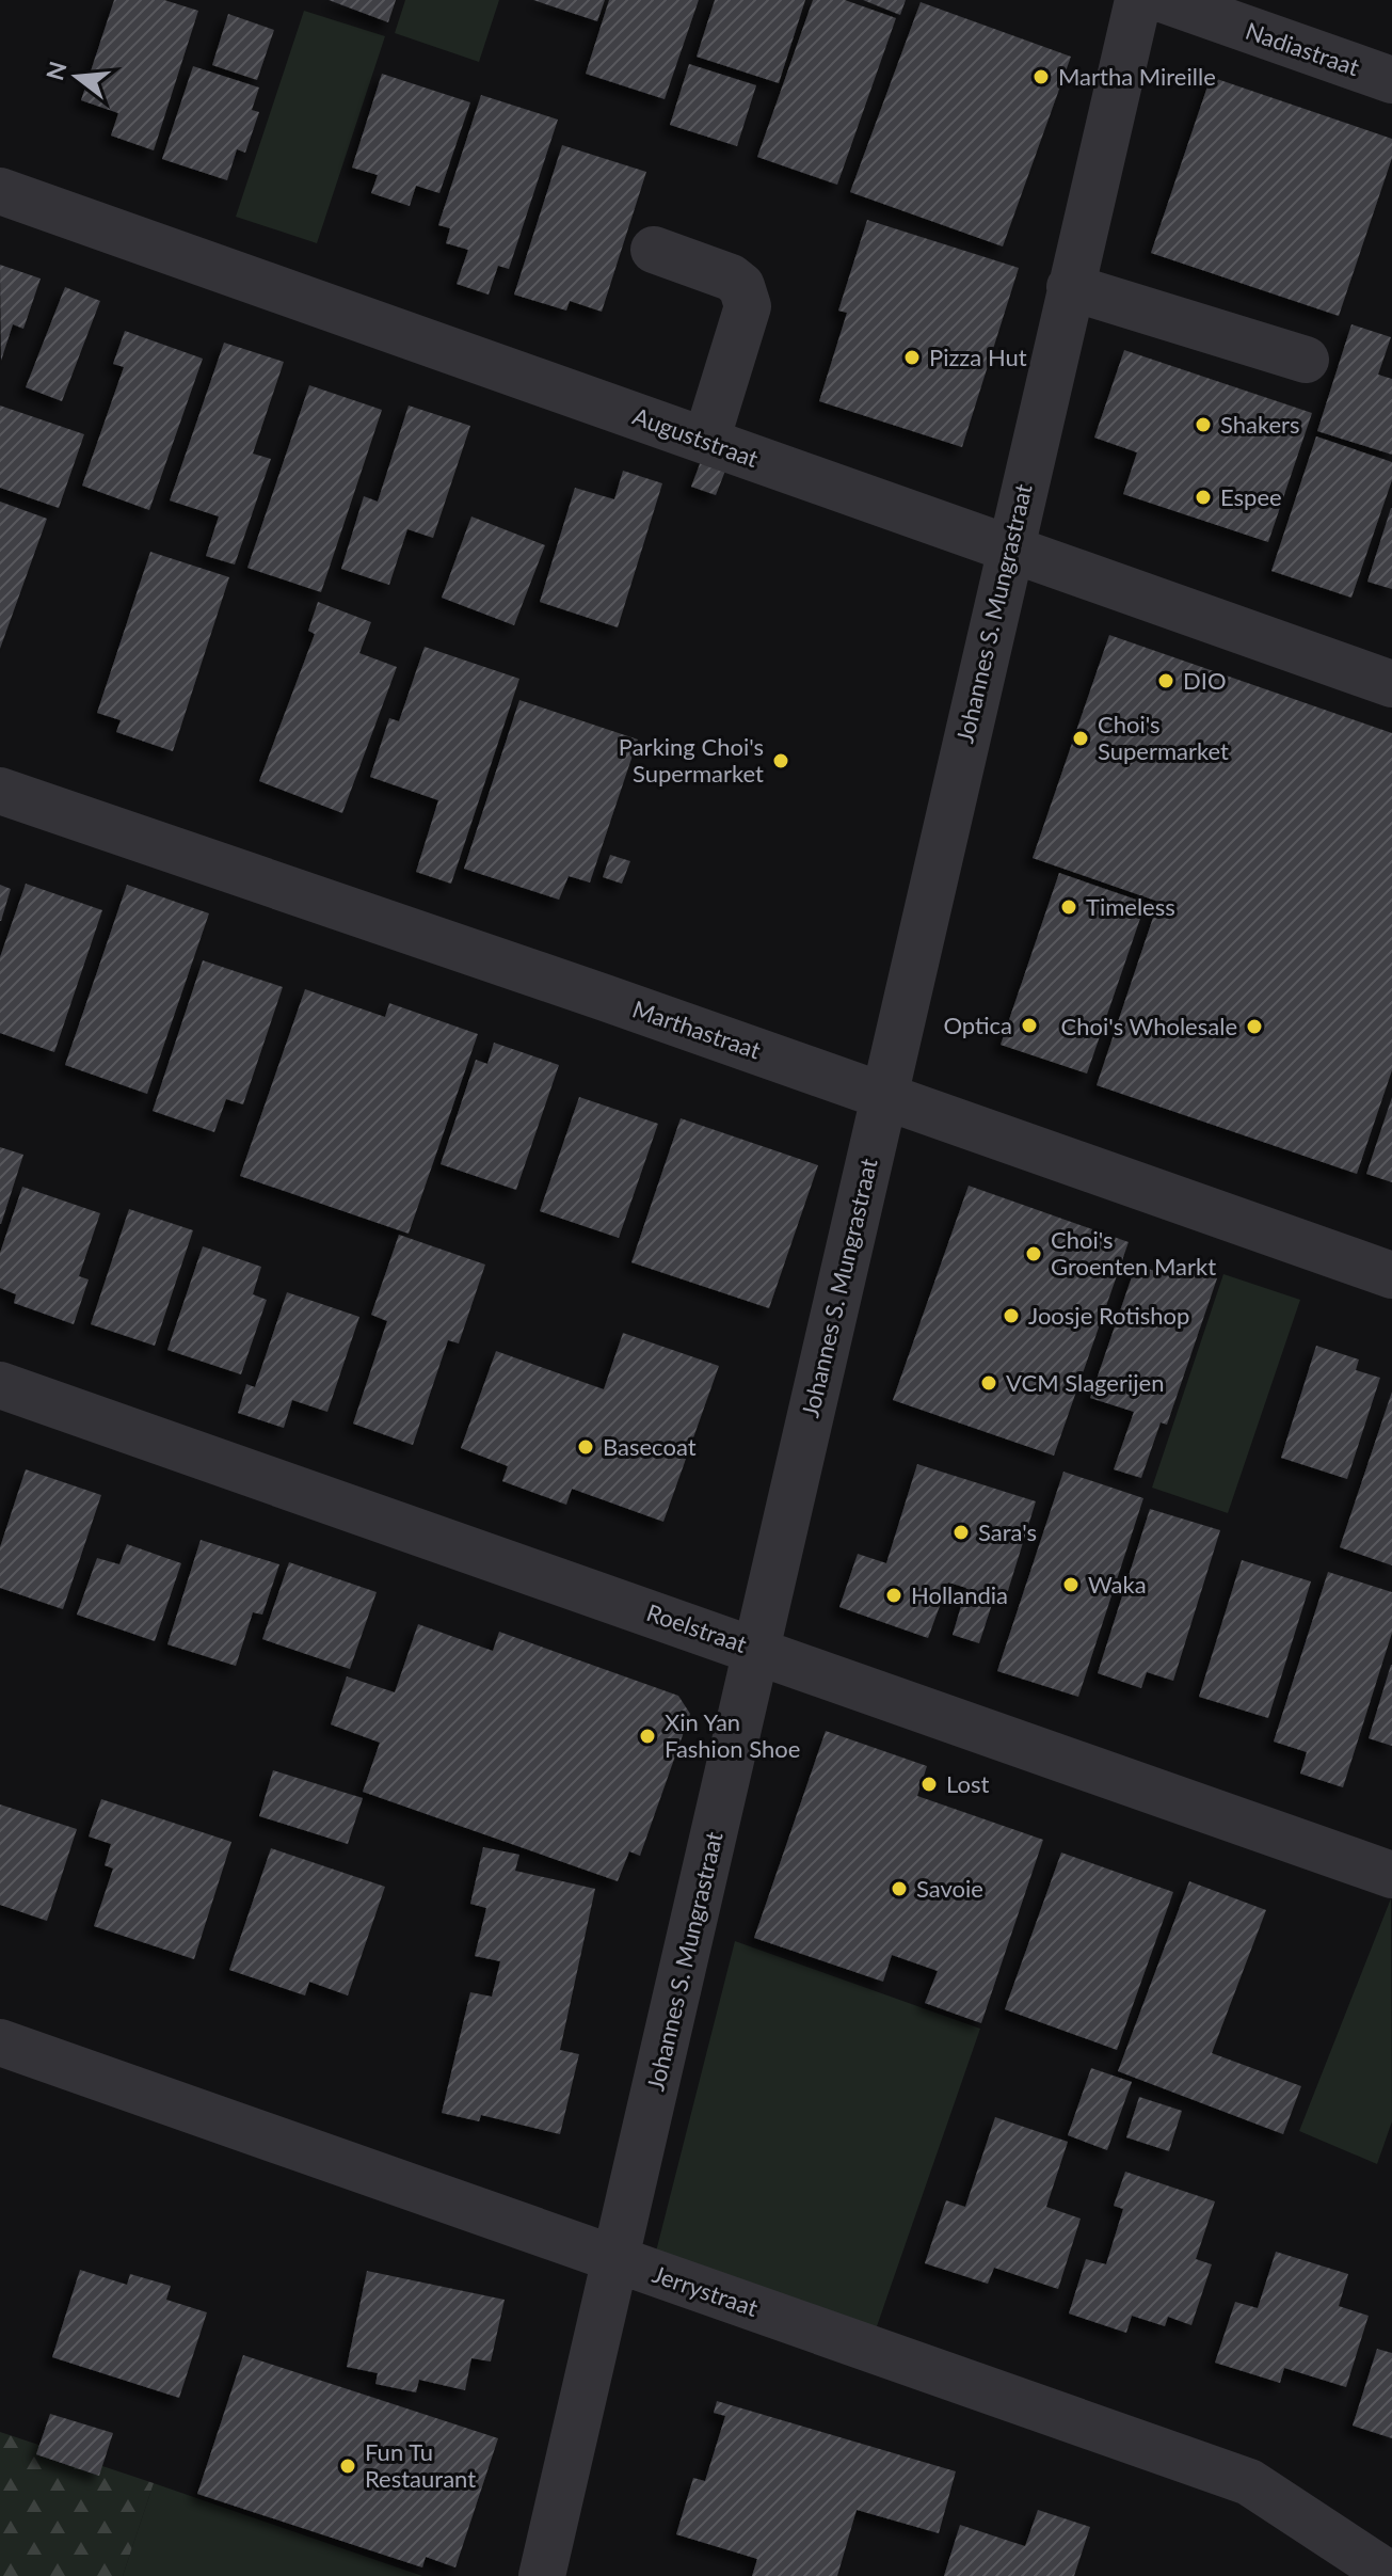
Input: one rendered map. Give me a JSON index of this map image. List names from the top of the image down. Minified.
{"streets":{"street":["Nadiastraat","Auguststraat","Johannes S. Mungrastraat","Marthastraat","Roelstraat","Jerrystraat"]},"crossings":[["Auguststraat","Johannes S. Mungrastraat"],["Johannes S. Mungrastraat","Marthastraat"],["Johannes S. Mungrastraat","Roelstraat"],["Johannes S. Mungrastraat","Jerrystraat"]],"places":["Martha Mireille","Pizza Hut","Shakers","Espee","DIO","Choi's Supermarket","Parking Choi's Supermarket","Timeless","Optica","Choi's Wholesale","Choi's Groenten Markt","Joosje Rotishop","VCM Slagerijen","Basecoat","Sara's","Waka","Hollandia","Xin Yan Fashion Shoe","Lost","Savoie","Fun Tu Restaurant"],"north":"left"}
